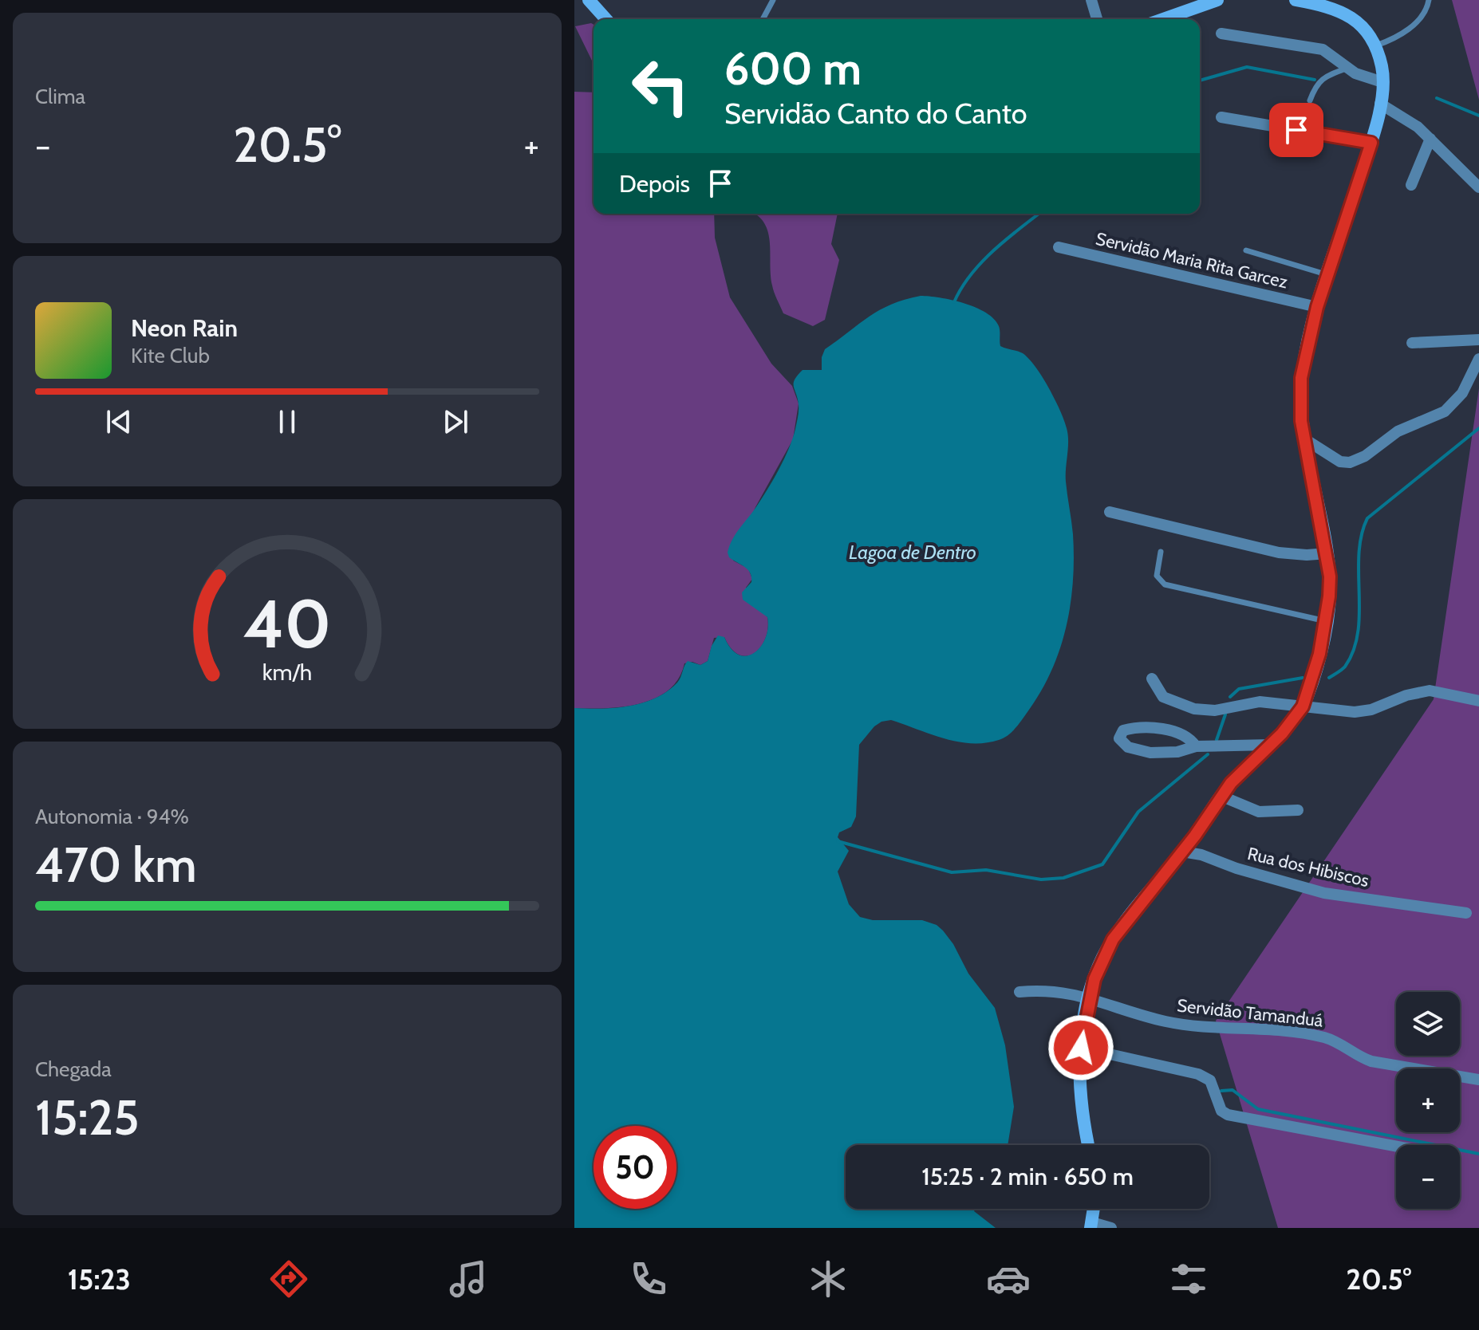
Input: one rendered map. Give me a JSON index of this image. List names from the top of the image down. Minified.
{"streets":{"street":["Servidão Maria Rita Garcez","Rua dos Hibiscos","Servidão Tamanduá"]},"water":["Lagoa de Dentro"],"page":{"tile":["Clima",["Autonomia · 94%","470 km"],["Chegada","15:25"]],"turn":["600 m","Servidão Canto do Canto"],"heat":["−","20.5°","+"],"then":"Depois","song":["Neon Rain","Kite Club"],"map_buttons":["+","−"],"limit":"50","trip":"15:25 · 2 min · 650 m","tabs":["15:23","20.5°"],"gauge":["40","km/h"]}}
